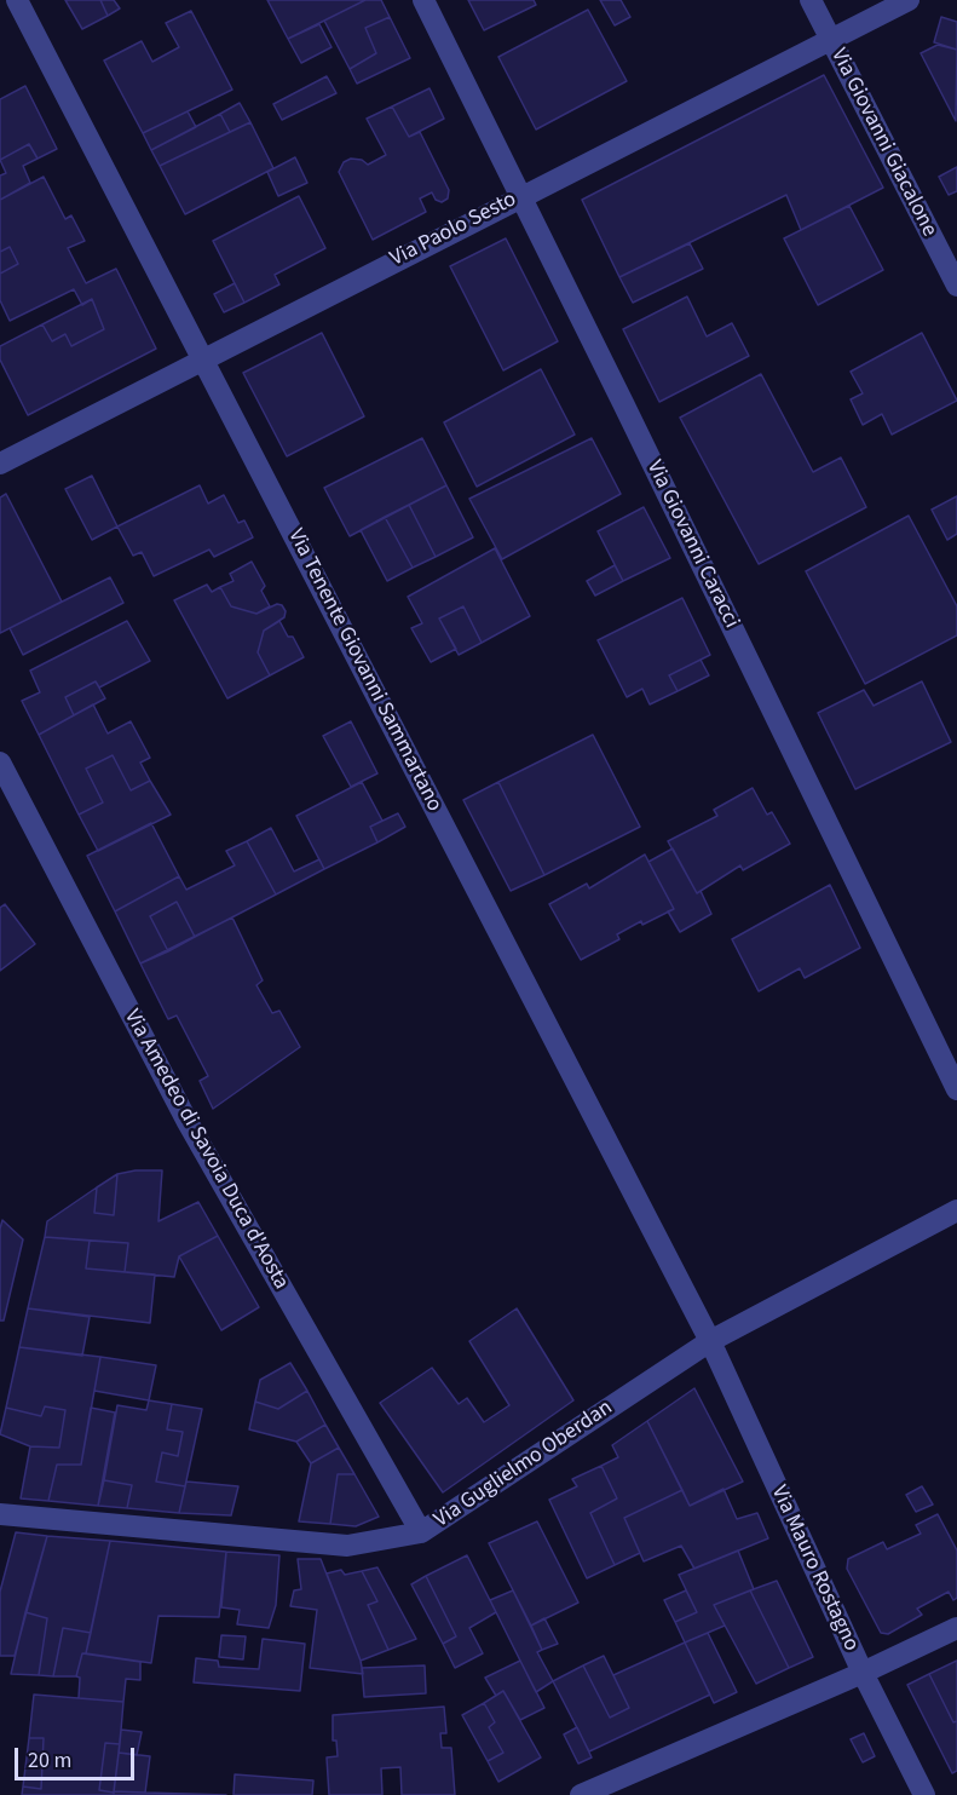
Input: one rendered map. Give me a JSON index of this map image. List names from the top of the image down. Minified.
{"streets":{"street":["Via Giovanni Giacalone","Via Paolo Sesto","Via Giovanni Caracci","Via Tenente Giovanni Sammartano","Via Amedeo di Savoia Duca d'Aosta","Via Guglielmo Oberdan","Via Mauro Rostagno"]},"crossings":[["Via Giovanni Giacalone","Via Paolo Sesto"],["Via Paolo Sesto","Via Giovanni Caracci"],["Via Paolo Sesto","Via Tenente Giovanni Sammartano"],["Via Tenente Giovanni Sammartano","Via Guglielmo Oberdan"],["Via Tenente Giovanni Sammartano","Via Mauro Rostagno"],["Via Amedeo di Savoia Duca d'Aosta","Via Guglielmo Oberdan"],["Via Guglielmo Oberdan","Via Mauro Rostagno"]],"scale_bar":"20 m"}
